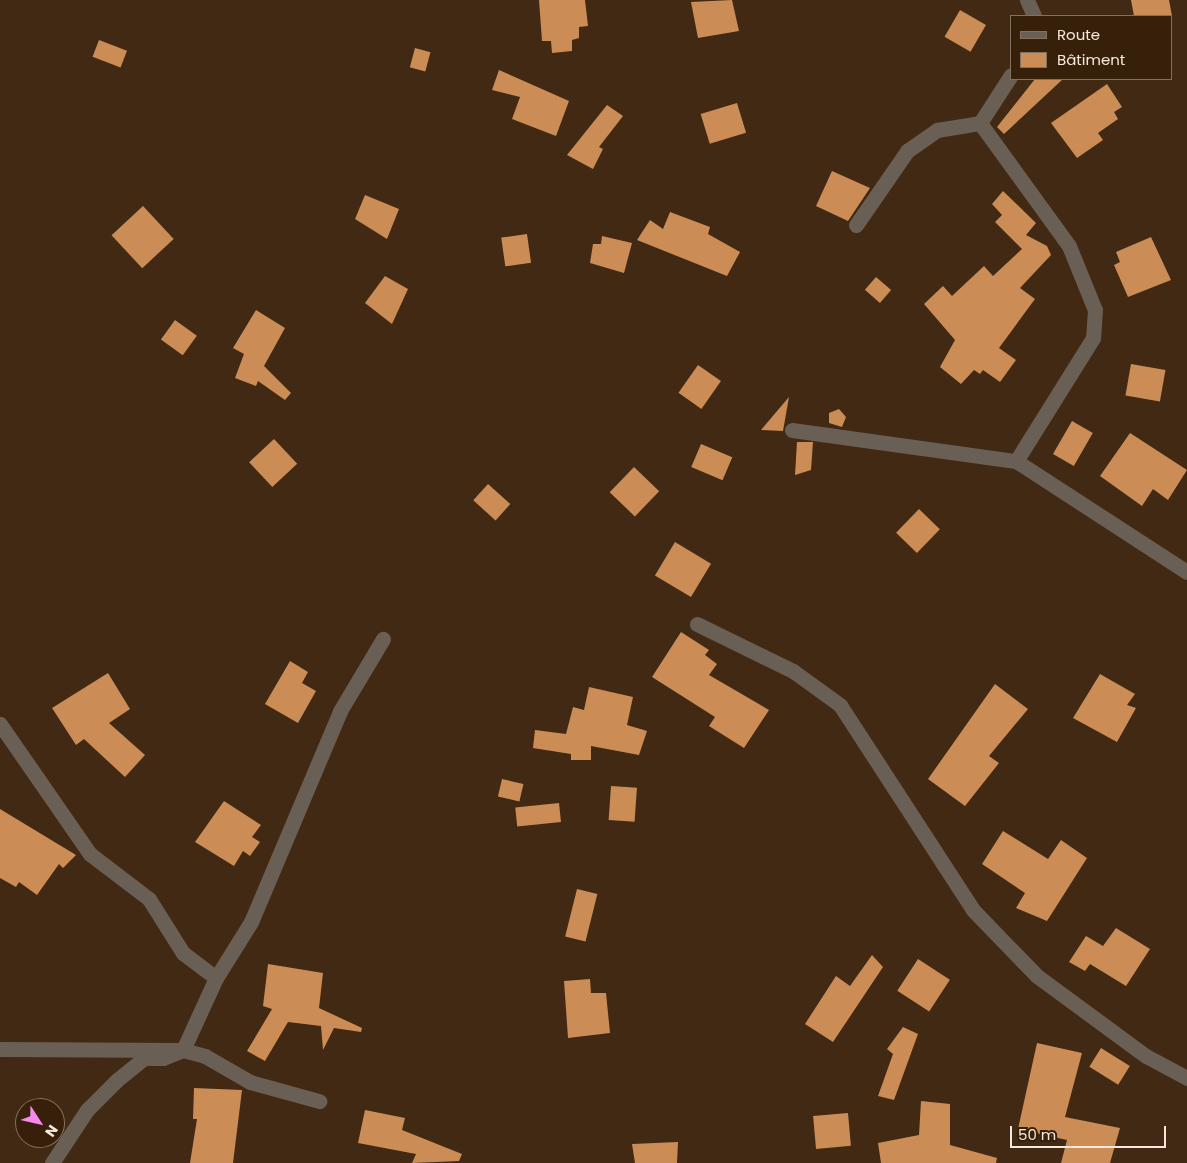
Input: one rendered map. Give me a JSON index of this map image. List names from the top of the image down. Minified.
{"legend":["Route","Bâtiment"],"scale_bar":"50 m","north":"bottom right"}
